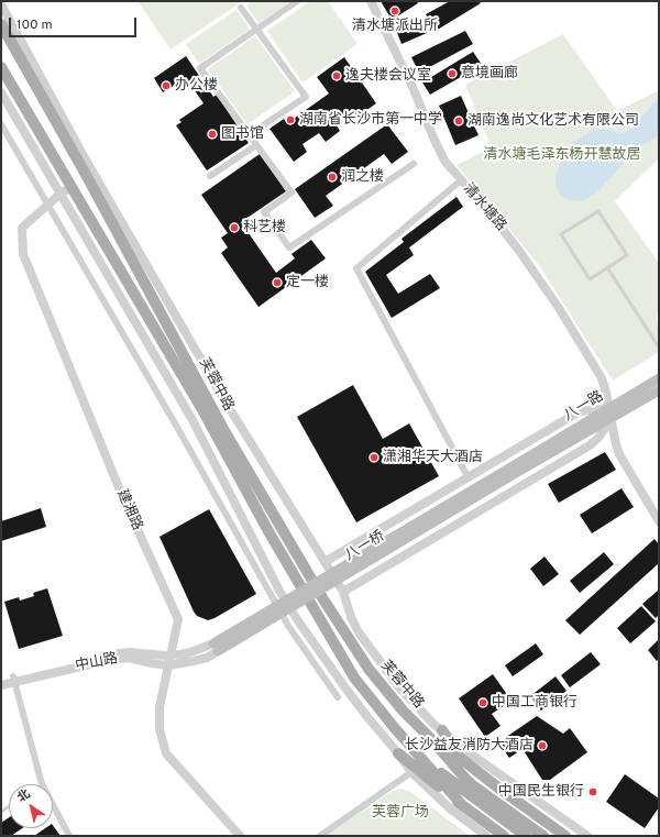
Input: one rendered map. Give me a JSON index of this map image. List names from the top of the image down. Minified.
{"streets":{"main road":["芙蓉中路","八一路","八一桥"],"street":["清水塘路","建湘路","中山路"]},"crossings":[["清水塘路","八一路"],["芙蓉中路","建湘路"],["八一路","八一桥"],["建湘路","中山路"],["八一桥","中山路"]],"parks":["清水塘毛泽东杨开慧故居","芙蓉广场"],"places":["清水塘派出所","意境画廊","逸夫楼会议室","办公楼","湖南省长沙市第一中学","湖南逸尚文化艺术有限公司","图书馆","润之楼","科艺楼","定一楼","潇湘华天大酒店","中国工商银行","长沙益友消防大酒店","中国民生银行"],"scale_bar":"100 m","north":"top left"}
